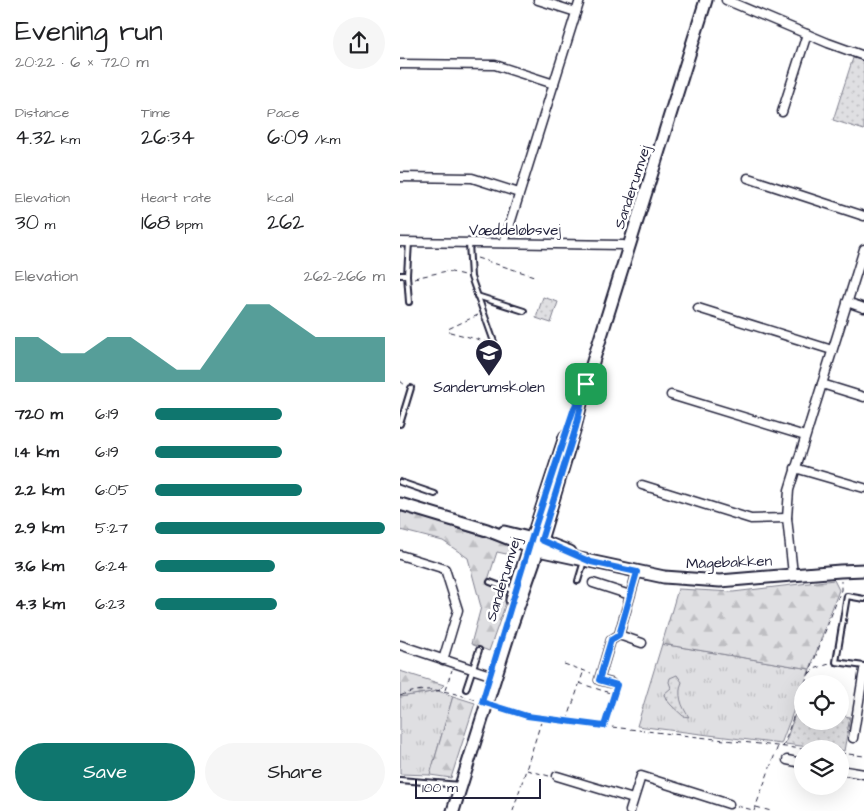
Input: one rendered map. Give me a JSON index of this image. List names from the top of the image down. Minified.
{"streets":{"street":["Sanderumvej","Væddeløbsvej","Mågebakken"]},"crossings":[["Sanderumvej","Væddeløbsvej"],["Sanderumvej","Mågebakken"]],"places":{"school or university":["Sanderumskolen"]},"scale_bar":"100 m","page":{"heading":["Evening run","20:22 · 6 × 720 m"],"stats":[["Distance","4.32 km"],["Time","26:34"],["Pace","6:09 /km"],["Elevation","30 m"],["Heart rate","168 bpm"],["kcal","262"]],"chart":["Elevation","262–266 m"],"list":[{"name":"720 m","note":"6:19"},{"name":"1.4 km","note":"6:19"},{"name":"2.2 km","note":"6:05"},{"name":"2.9 km","note":"5:27"},{"name":"3.6 km","note":"6:24"},{"name":"4.3 km","note":"6:23"}],"buttons":["Save","Share"],"scale":"100 m"}}
